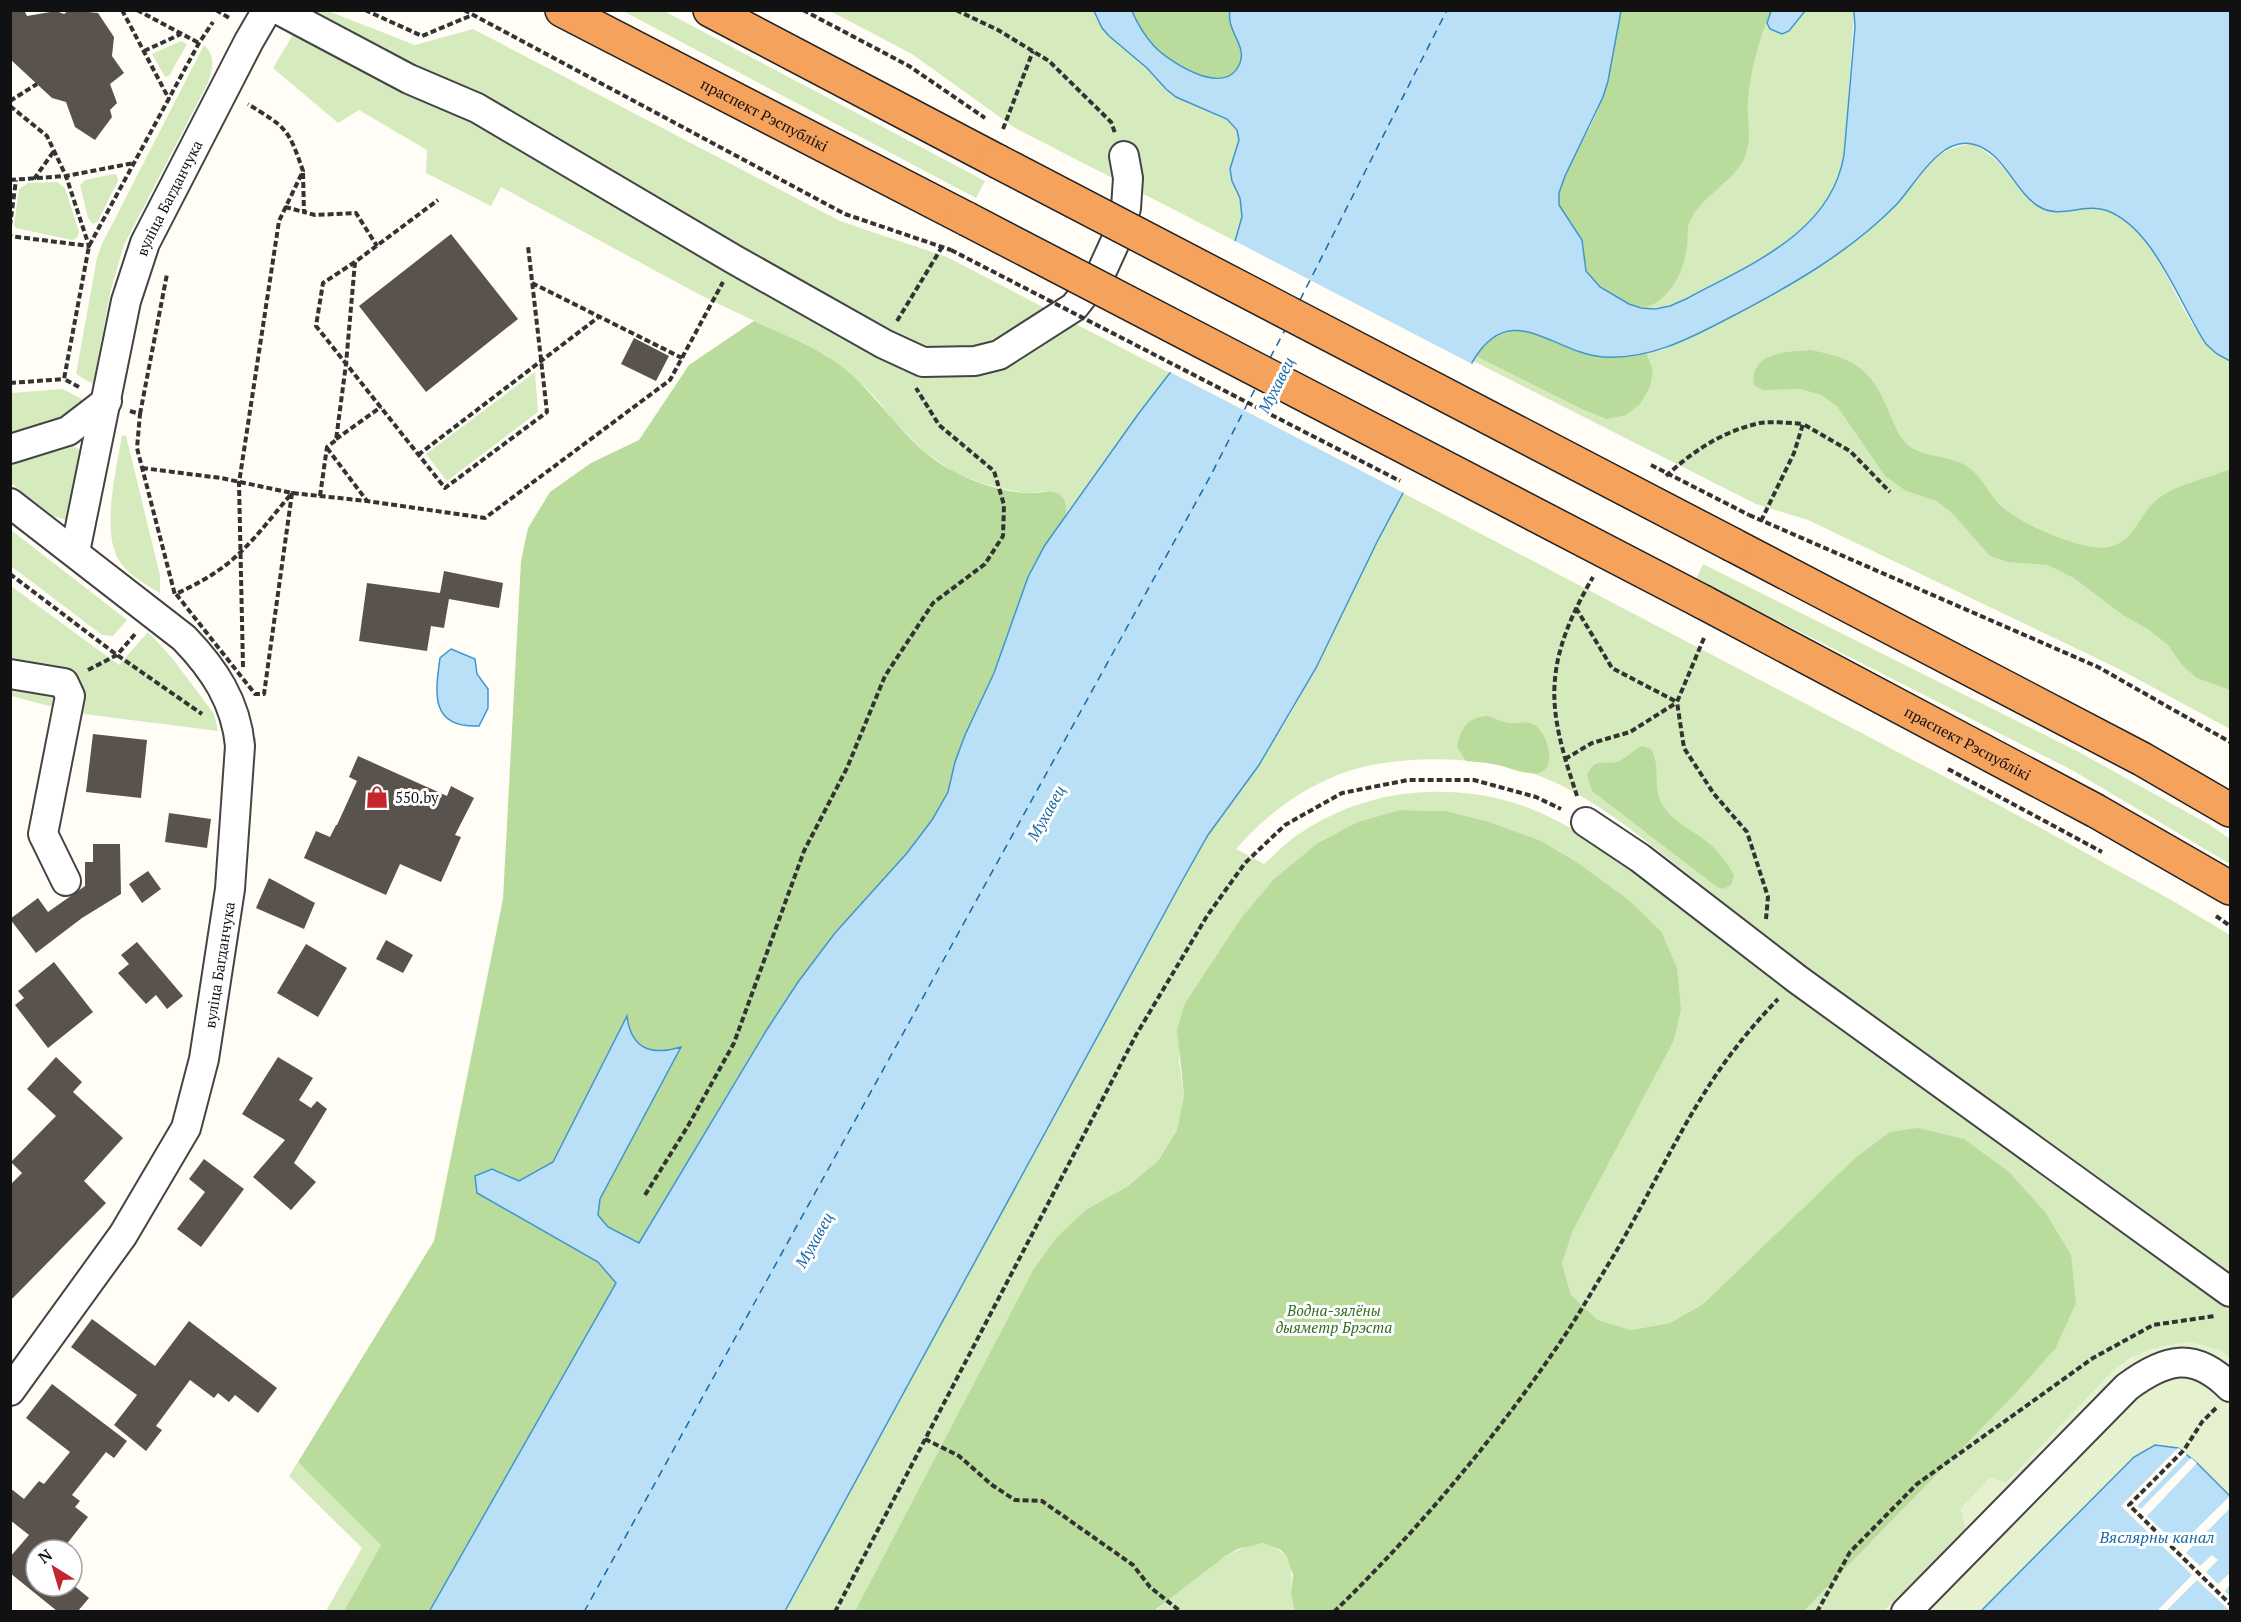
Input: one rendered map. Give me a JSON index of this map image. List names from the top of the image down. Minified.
{"streets":{"highway":["праспект Рэспублікі"],"street":["вуліца Багданчука"]},"water":["Мухавец","Вяслярны канал"],"parks":["Водна-зялёны дыяметр Брэста"],"places":{"shop":["550.by"]},"north":"top left"}
